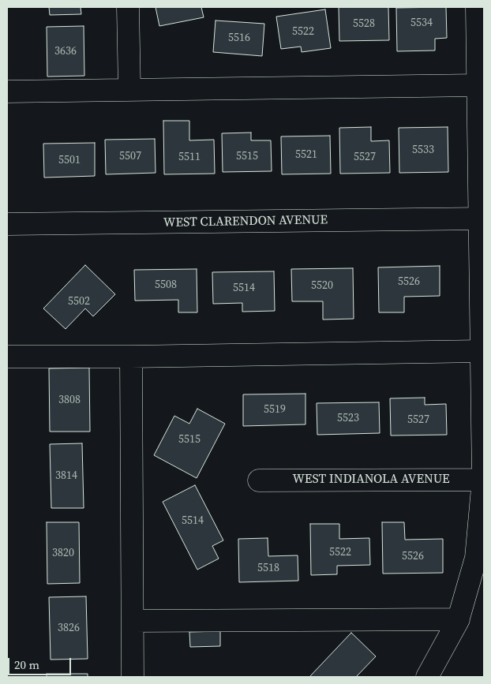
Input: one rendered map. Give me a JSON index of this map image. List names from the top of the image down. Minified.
{"streets":{"street":["WEST CLARENDON AVENUE","WEST INDIANOLA AVENUE"]},"house_numbers":["5534","5528","5522","5516","3636","5533","5521","5507","5515","5511","5527","5501","5526","5508","5520","5514","5502","3808","5519","5523","5527","5515","3814","5514","5522","3820","5526","5518","3826"],"scale_bar":"20 m"}
